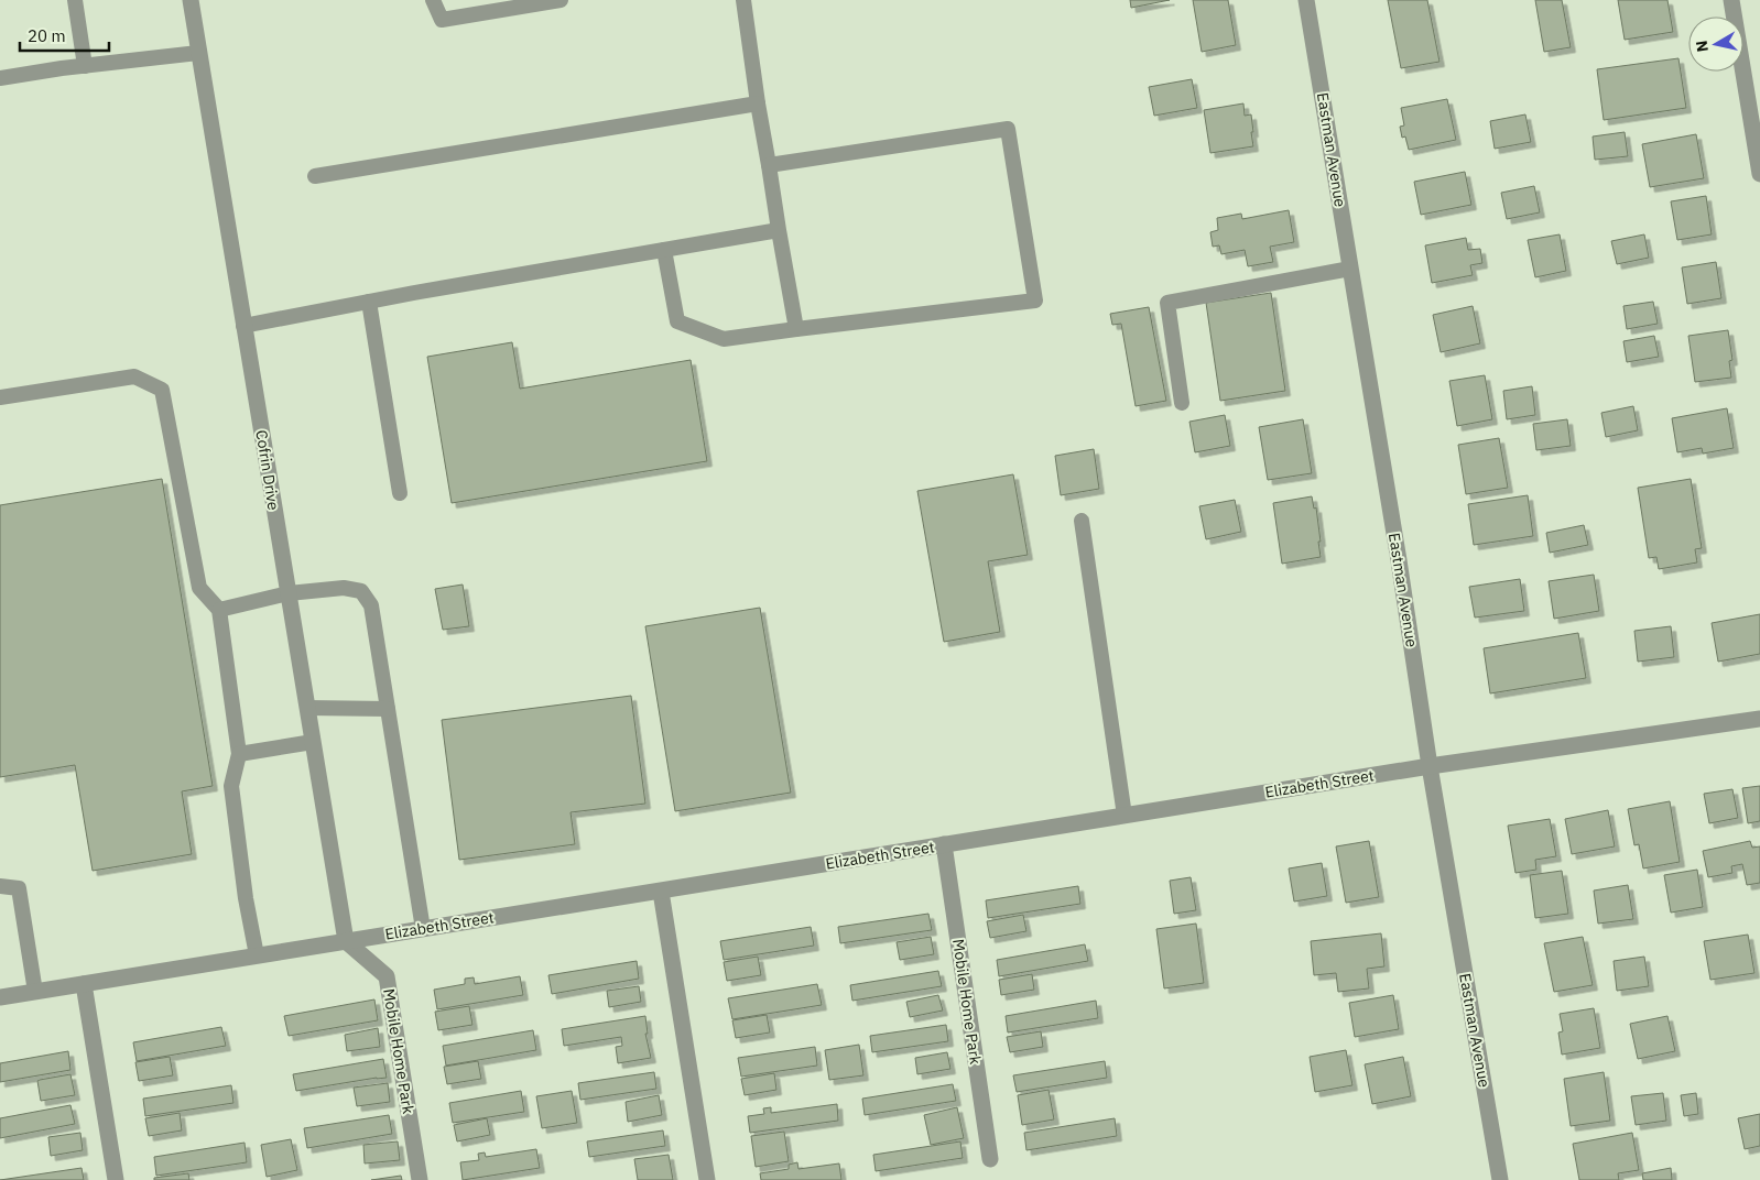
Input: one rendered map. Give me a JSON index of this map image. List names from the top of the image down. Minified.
{"streets":{"street":["Eastman Avenue","Cofrin Drive","Elizabeth Street","Mobile Home Park"]},"crossings":[["Eastman Avenue","Elizabeth Street"],["Cofrin Drive","Elizabeth Street"],["Cofrin Drive","Mobile Home Park"],["Elizabeth Street","Mobile Home Park"]],"scale_bar":"20 m","north":"left"}
